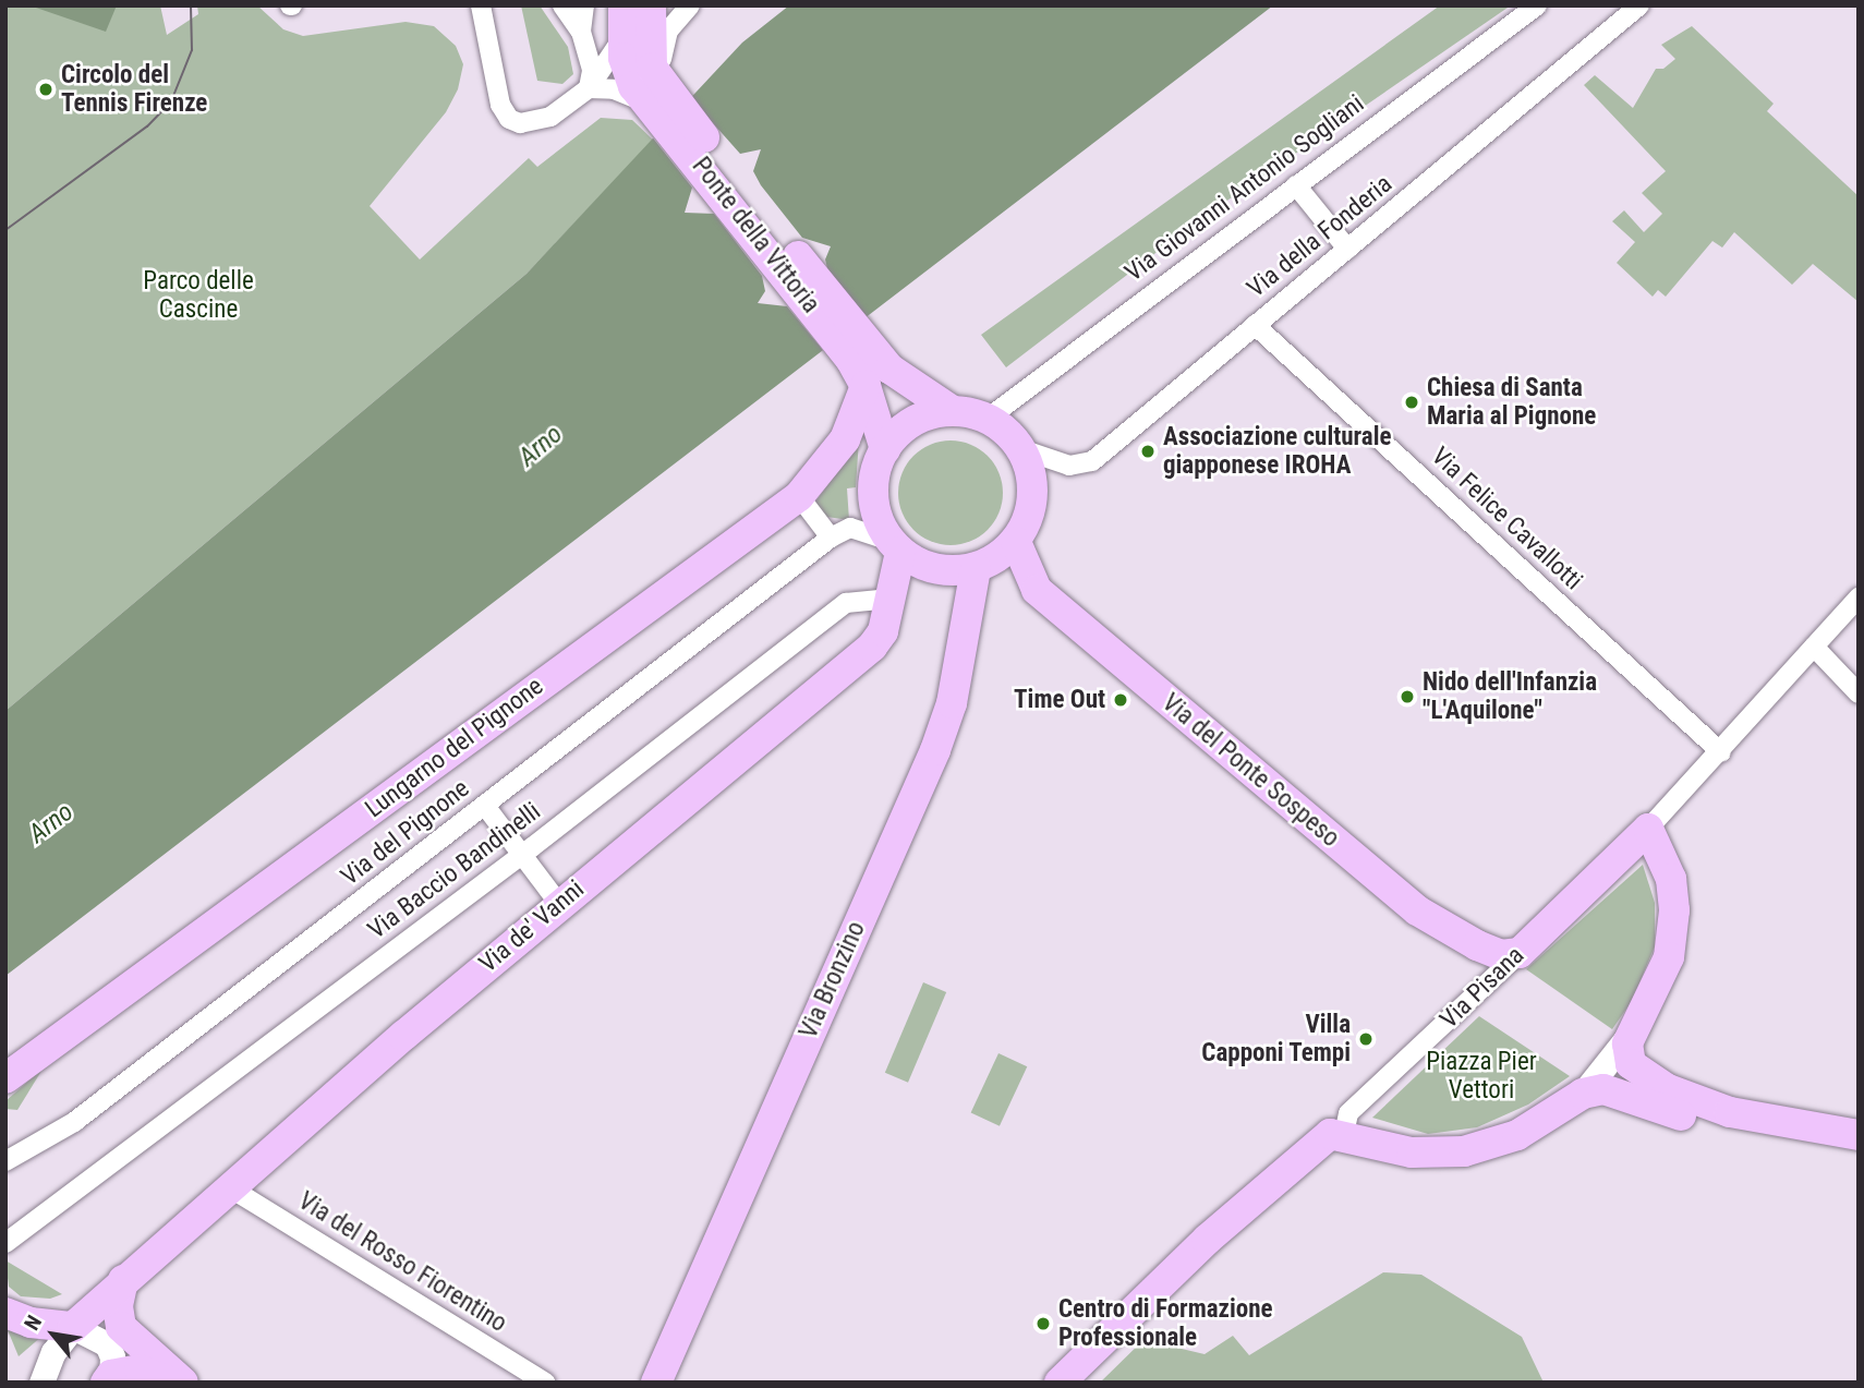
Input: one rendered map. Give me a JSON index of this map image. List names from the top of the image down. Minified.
{"streets":{"main road":["Ponte della Vittoria","Lungarno del Pignone","Via del Ponte Sospeso","Via de' Vanni","Via Bronzino","Via Pisana"],"street":["Via Giovanni Antonio Sogliani","Via della Fonderia","Via Felice Cavallotti","Via del Pignone","Via Baccio Bandinelli","Via del Rosso Fiorentino"]},"crossings":[["Via Giovanni Antonio Sogliani","Via della Fonderia"],["Via Giovanni Antonio Sogliani","Via del Ponte Sospeso"],["Via Giovanni Antonio Sogliani","Via de' Vanni"],["Via Giovanni Antonio Sogliani","Via Bronzino"],["Ponte della Vittoria","Lungarno del Pignone"],["Via della Fonderia","Via Felice Cavallotti"],["Via della Fonderia","Via del Ponte Sospeso"],["Via della Fonderia","Via de' Vanni"],["Via della Fonderia","Via Bronzino"],["Via Felice Cavallotti","Via Pisana"],["Via del Ponte Sospeso","Via de' Vanni"],["Via del Ponte Sospeso","Via Bronzino"],["Via del Ponte Sospeso","Via Pisana"],["Via Baccio Bandinelli","Via de' Vanni"],["Via de' Vanni","Via Bronzino"],["Via de' Vanni","Via del Rosso Fiorentino"]],"water":["Arno"],"parks":["Parco delle Cascine","Piazza Pier Vettori"],"places":["Circolo del Tennis Firenze","Chiesa di Santa Maria al Pignone","Associazione culturale giapponese IROHA","Nido dell'Infanzia \"L'Aquilone\"","Time Out","Villa Capponi Tempi","Centro di Formazione Professionale"],"north":"top left"}
